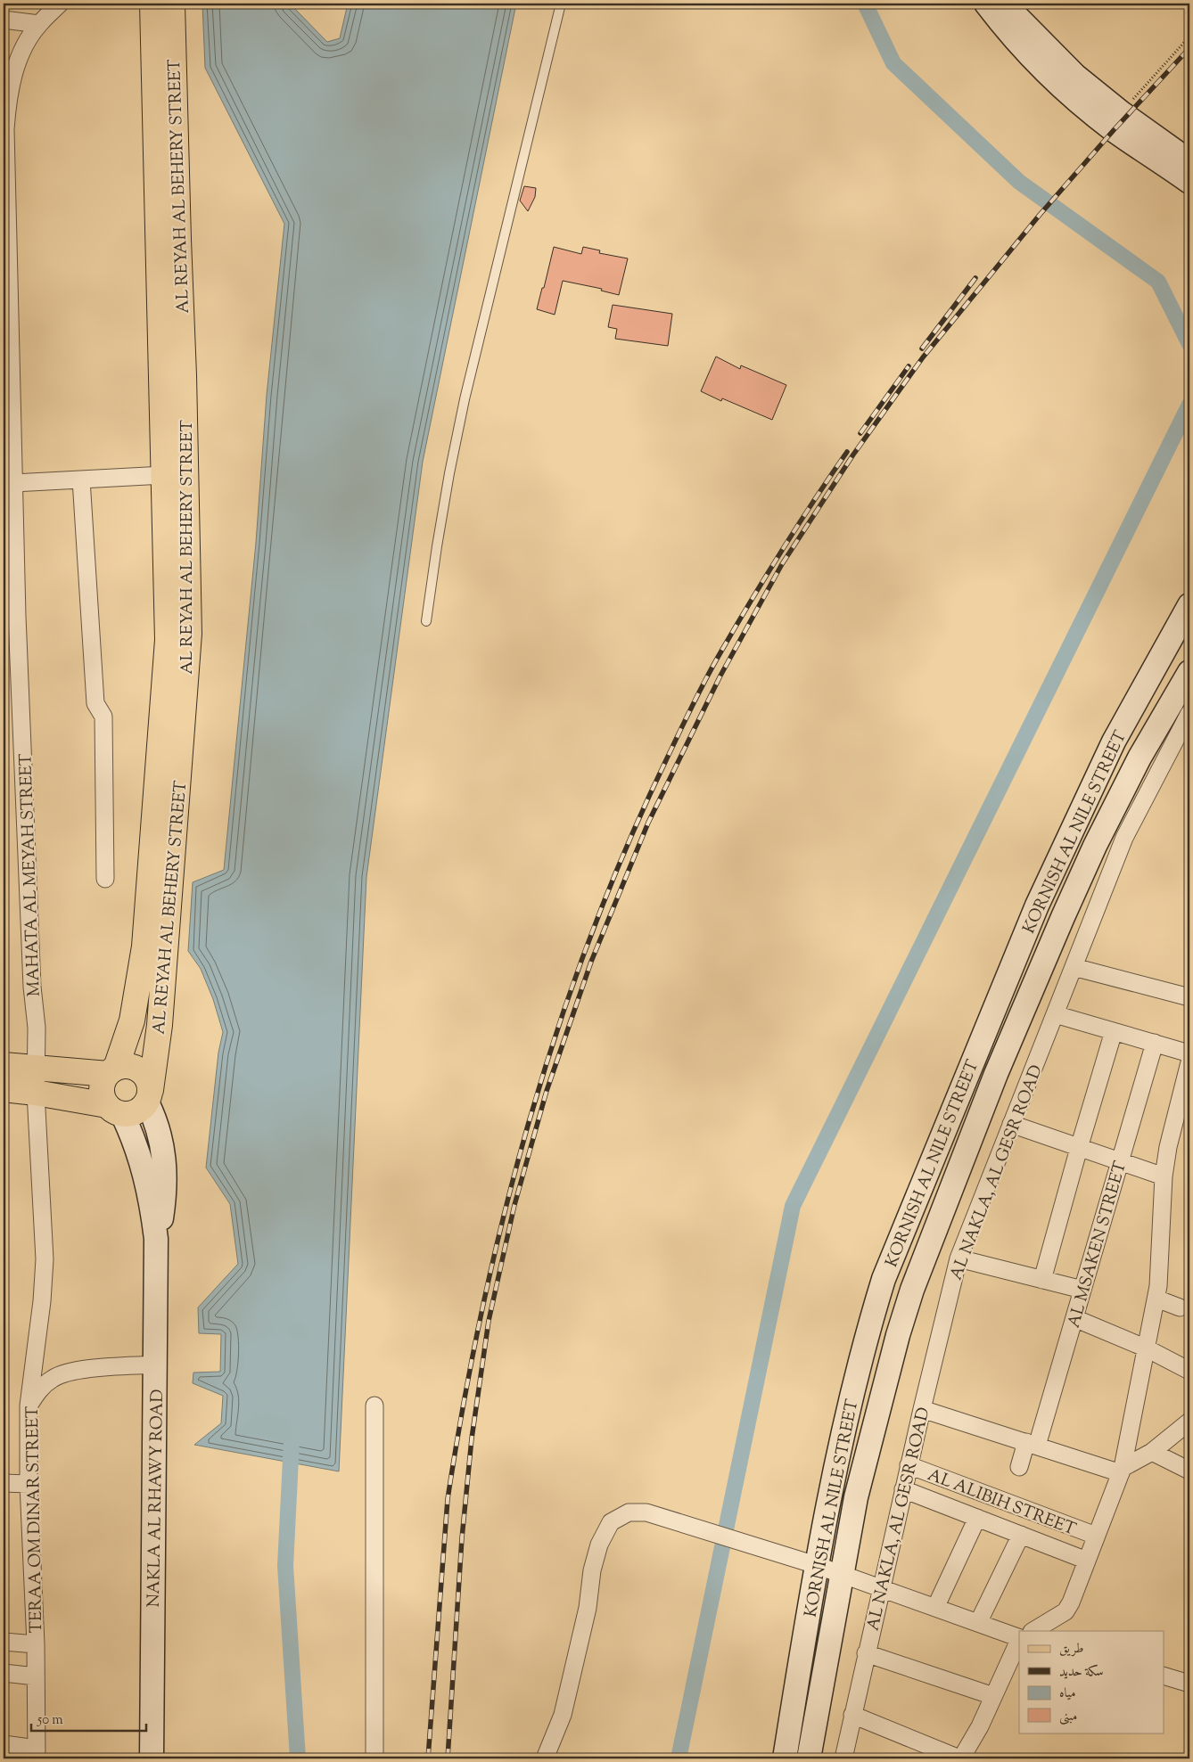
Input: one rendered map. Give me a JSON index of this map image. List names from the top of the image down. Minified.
{"streets":{"main road":["AL REYAH AL BEHERY STREET","KORNISH AL NILE STREET","NAKLA AL RHAWY ROAD"],"street":["MAHATA AL MEYAH STREET","AL NAKLA, AL GESR ROAD","AL MSAKEN STREET","AL ALIBIH STREET","TERAA OM DINAR STREET"]},"crossings":[["AL REYAH AL BEHERY STREET","NAKLA AL RHAWY ROAD"],["MAHATA AL MEYAH STREET","TERAA OM DINAR STREET"],["AL NAKLA, AL GESR ROAD","AL ALIBIH STREET"]],"legend":["طريق","سكة حديد","مياه","مبنى"],"scale_bar":"50 m"}
